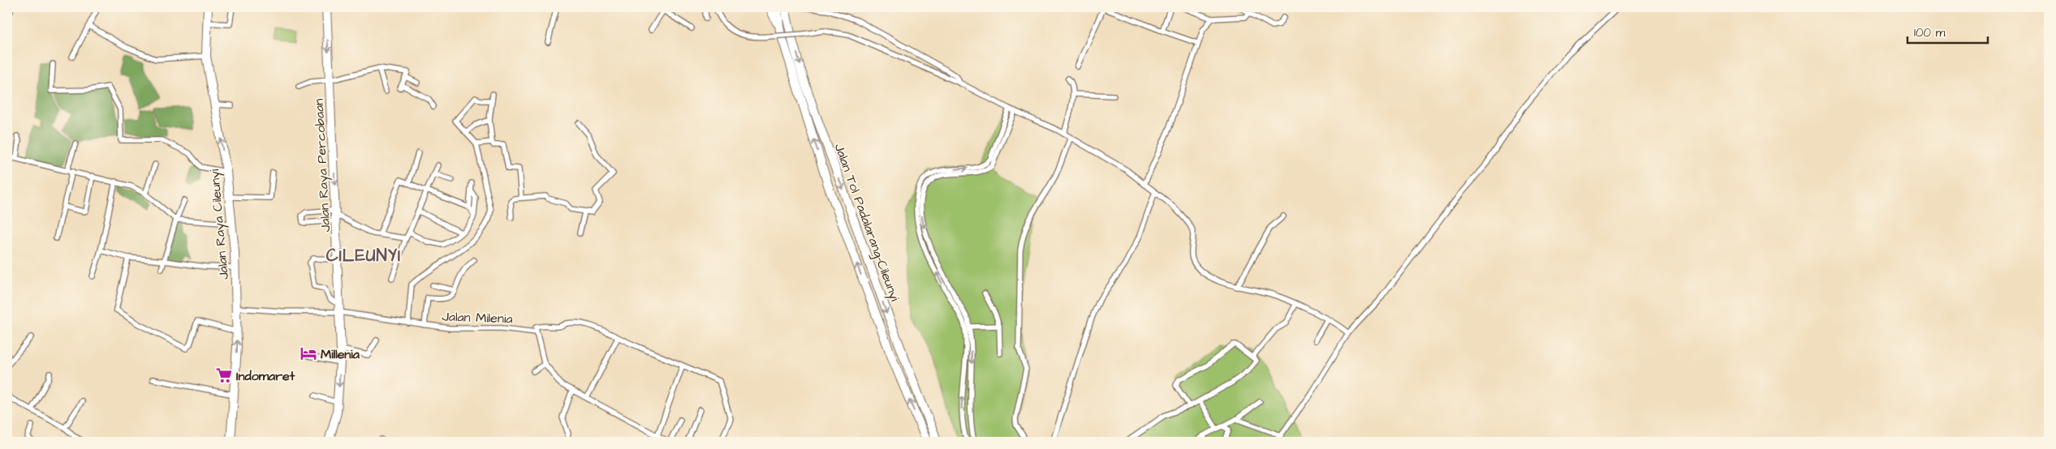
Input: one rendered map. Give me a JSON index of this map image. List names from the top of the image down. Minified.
{"streets":{"highway":["Jalan Raya Percobaan","Jalan Tol Padalarang–Cileunyi","Jalan Raya Cileunyi"],"street":["Jalan Milenia"]},"crossings":[["Jalan Raya Percobaan","Jalan Milenia"],["Jalan Raya Cileunyi","Jalan Milenia"]],"one_way":["Jalan Raya Percobaan"],"districts":["CILEUNYI"],"places":{"hotel":["Millenia"],"supermarket":["Indomaret"]},"scale_bar":"100 m"}
